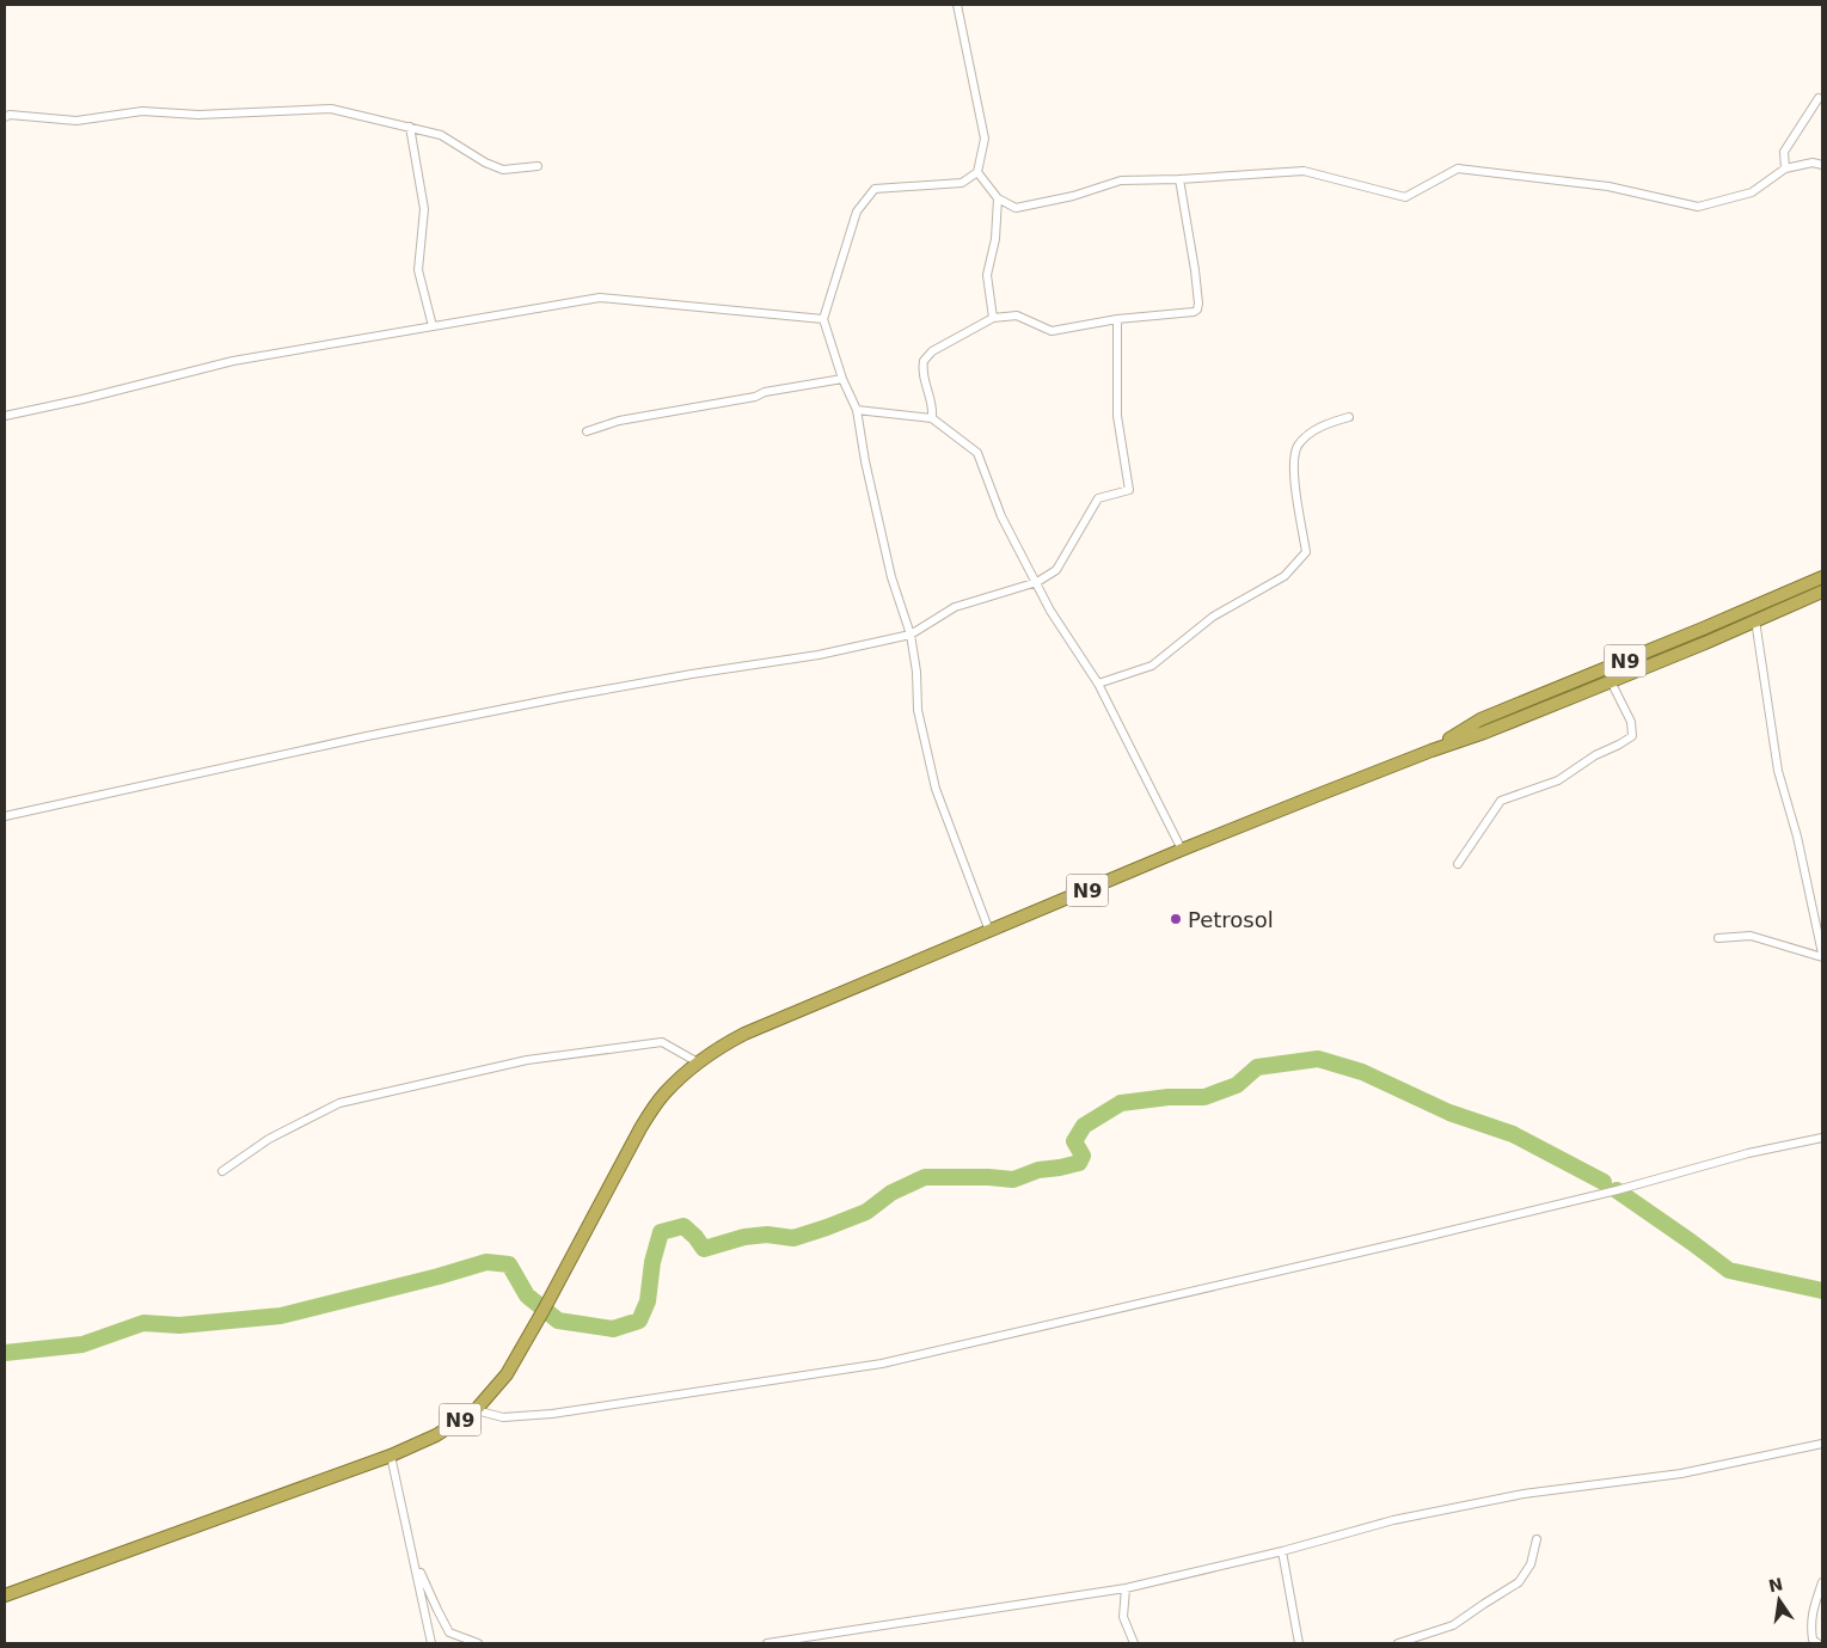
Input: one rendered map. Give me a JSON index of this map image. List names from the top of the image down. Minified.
{"streets":{"highway":["N9"]},"places":["Petrosol"],"north":"top"}
